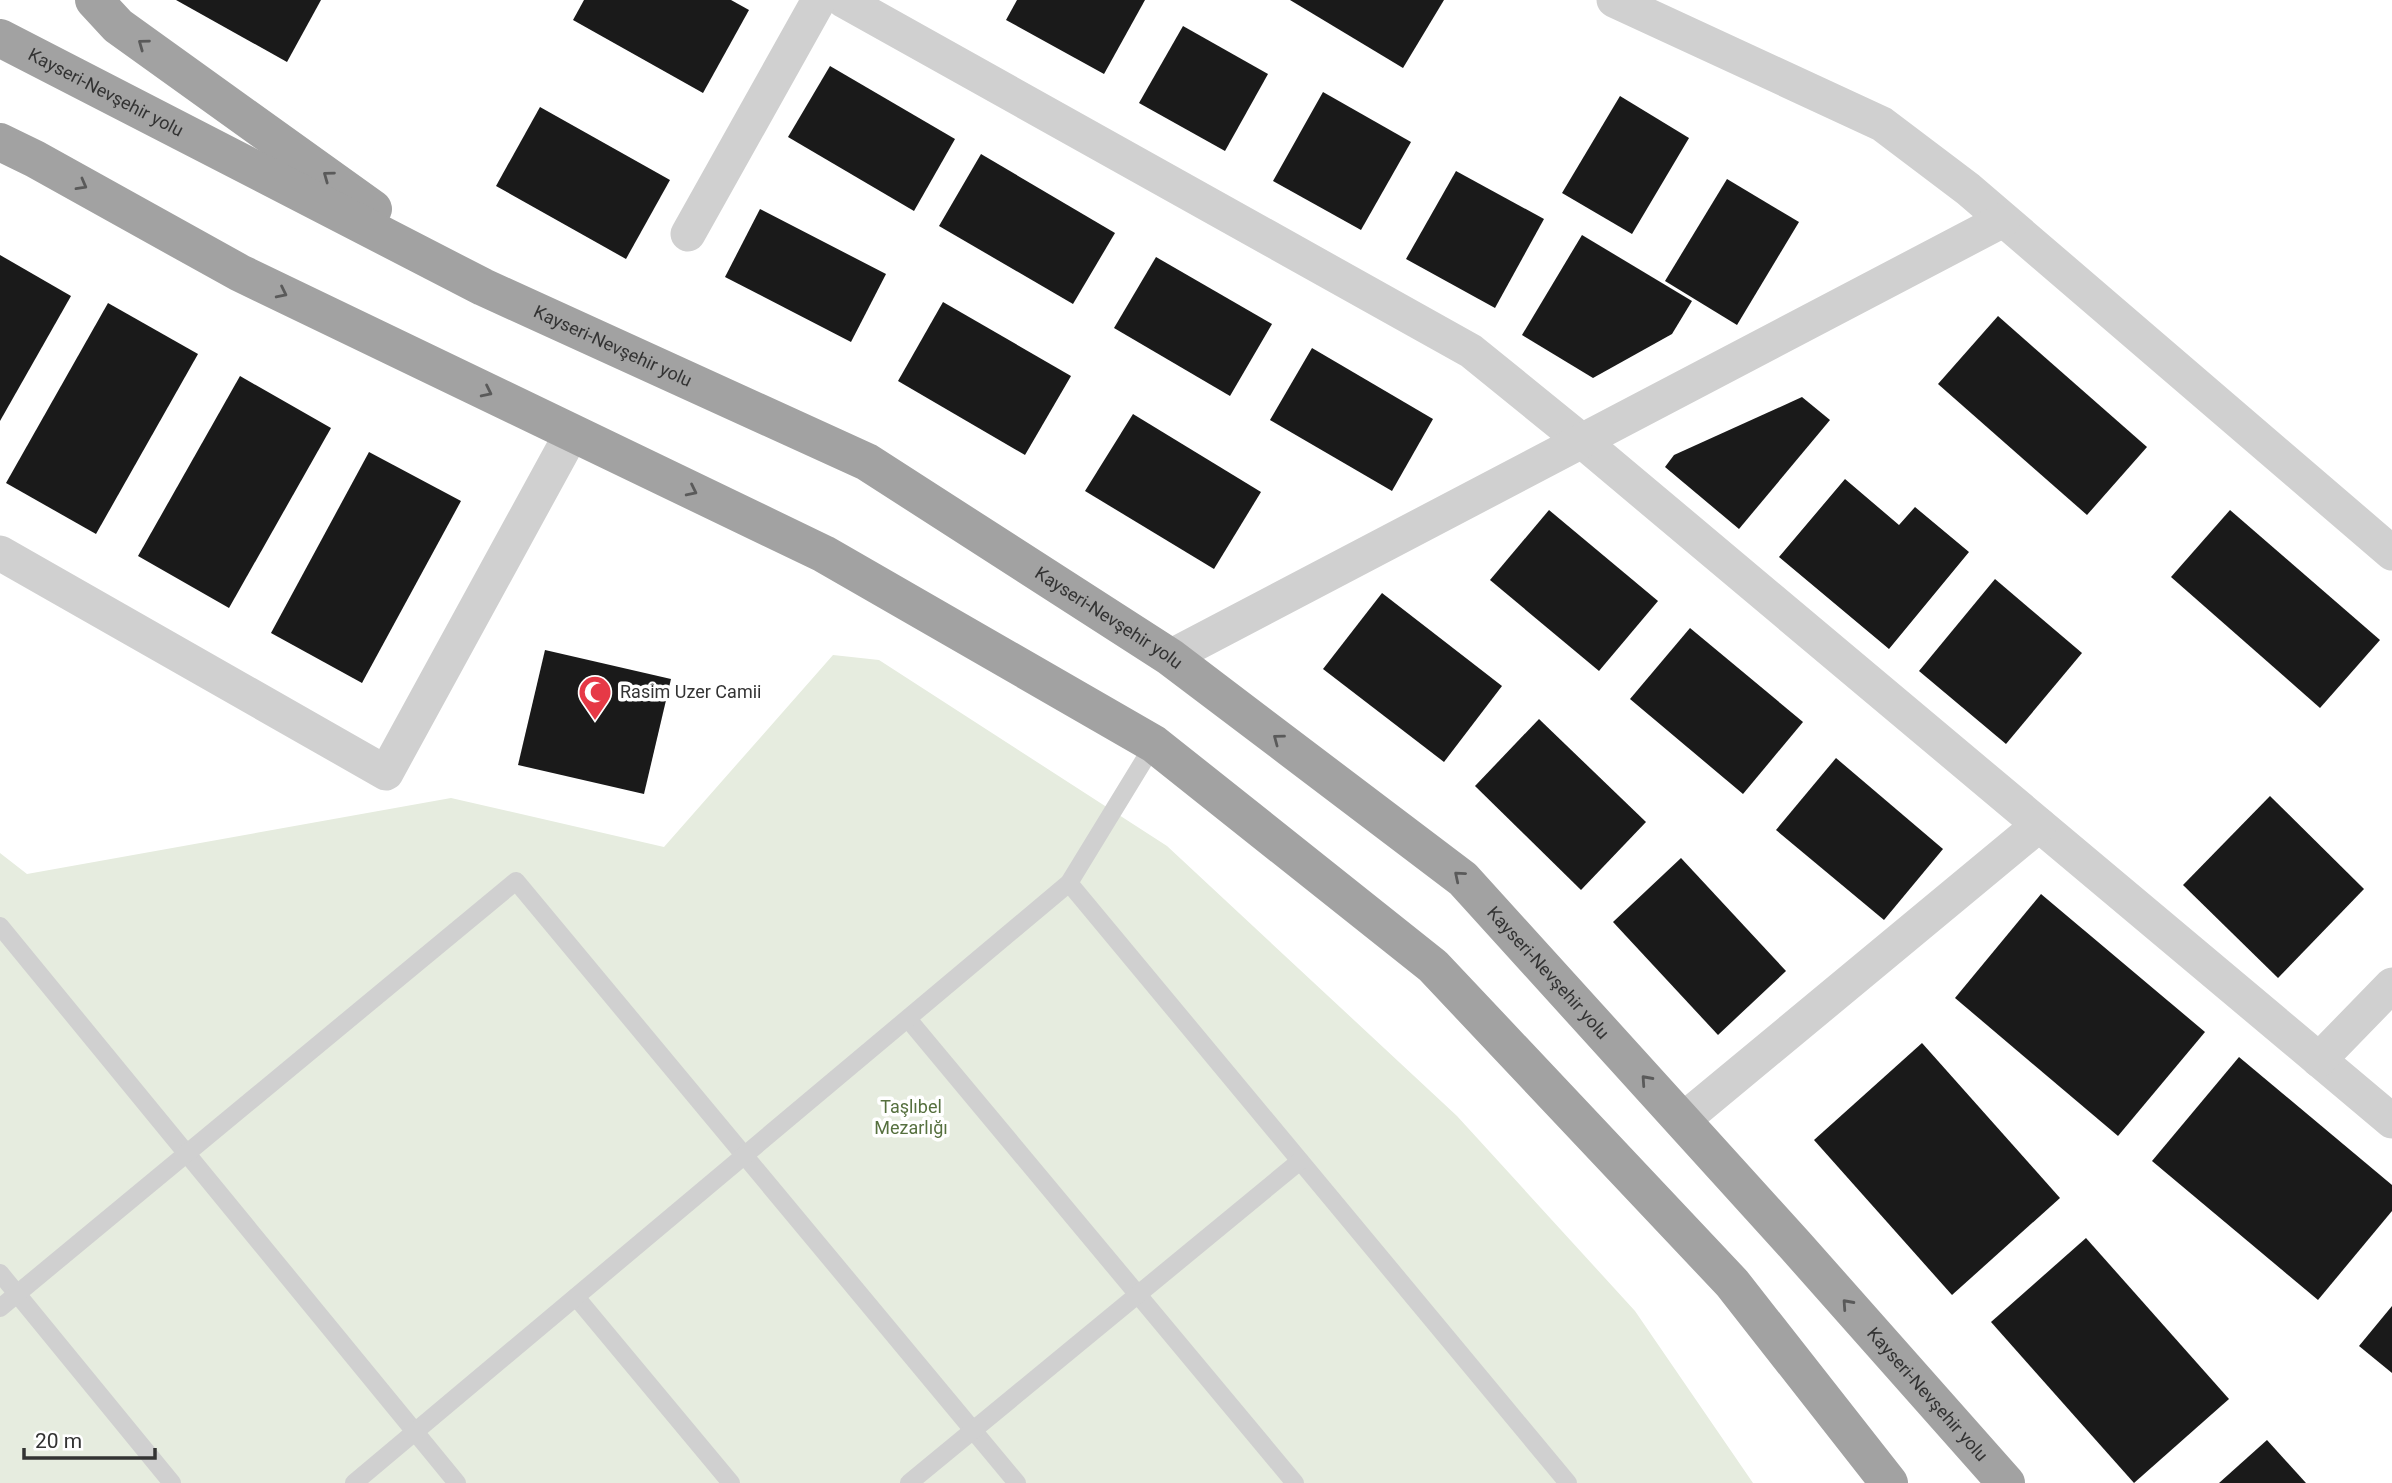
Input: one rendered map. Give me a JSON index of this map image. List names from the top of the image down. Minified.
{"streets":{"highway":["Kayseri-Nevşehir yolu"]},"parks":["Taşlıbel Mezarlığı"],"places":{"mosque":["Rasim Uzer Camii"]},"scale_bar":"20 m"}
